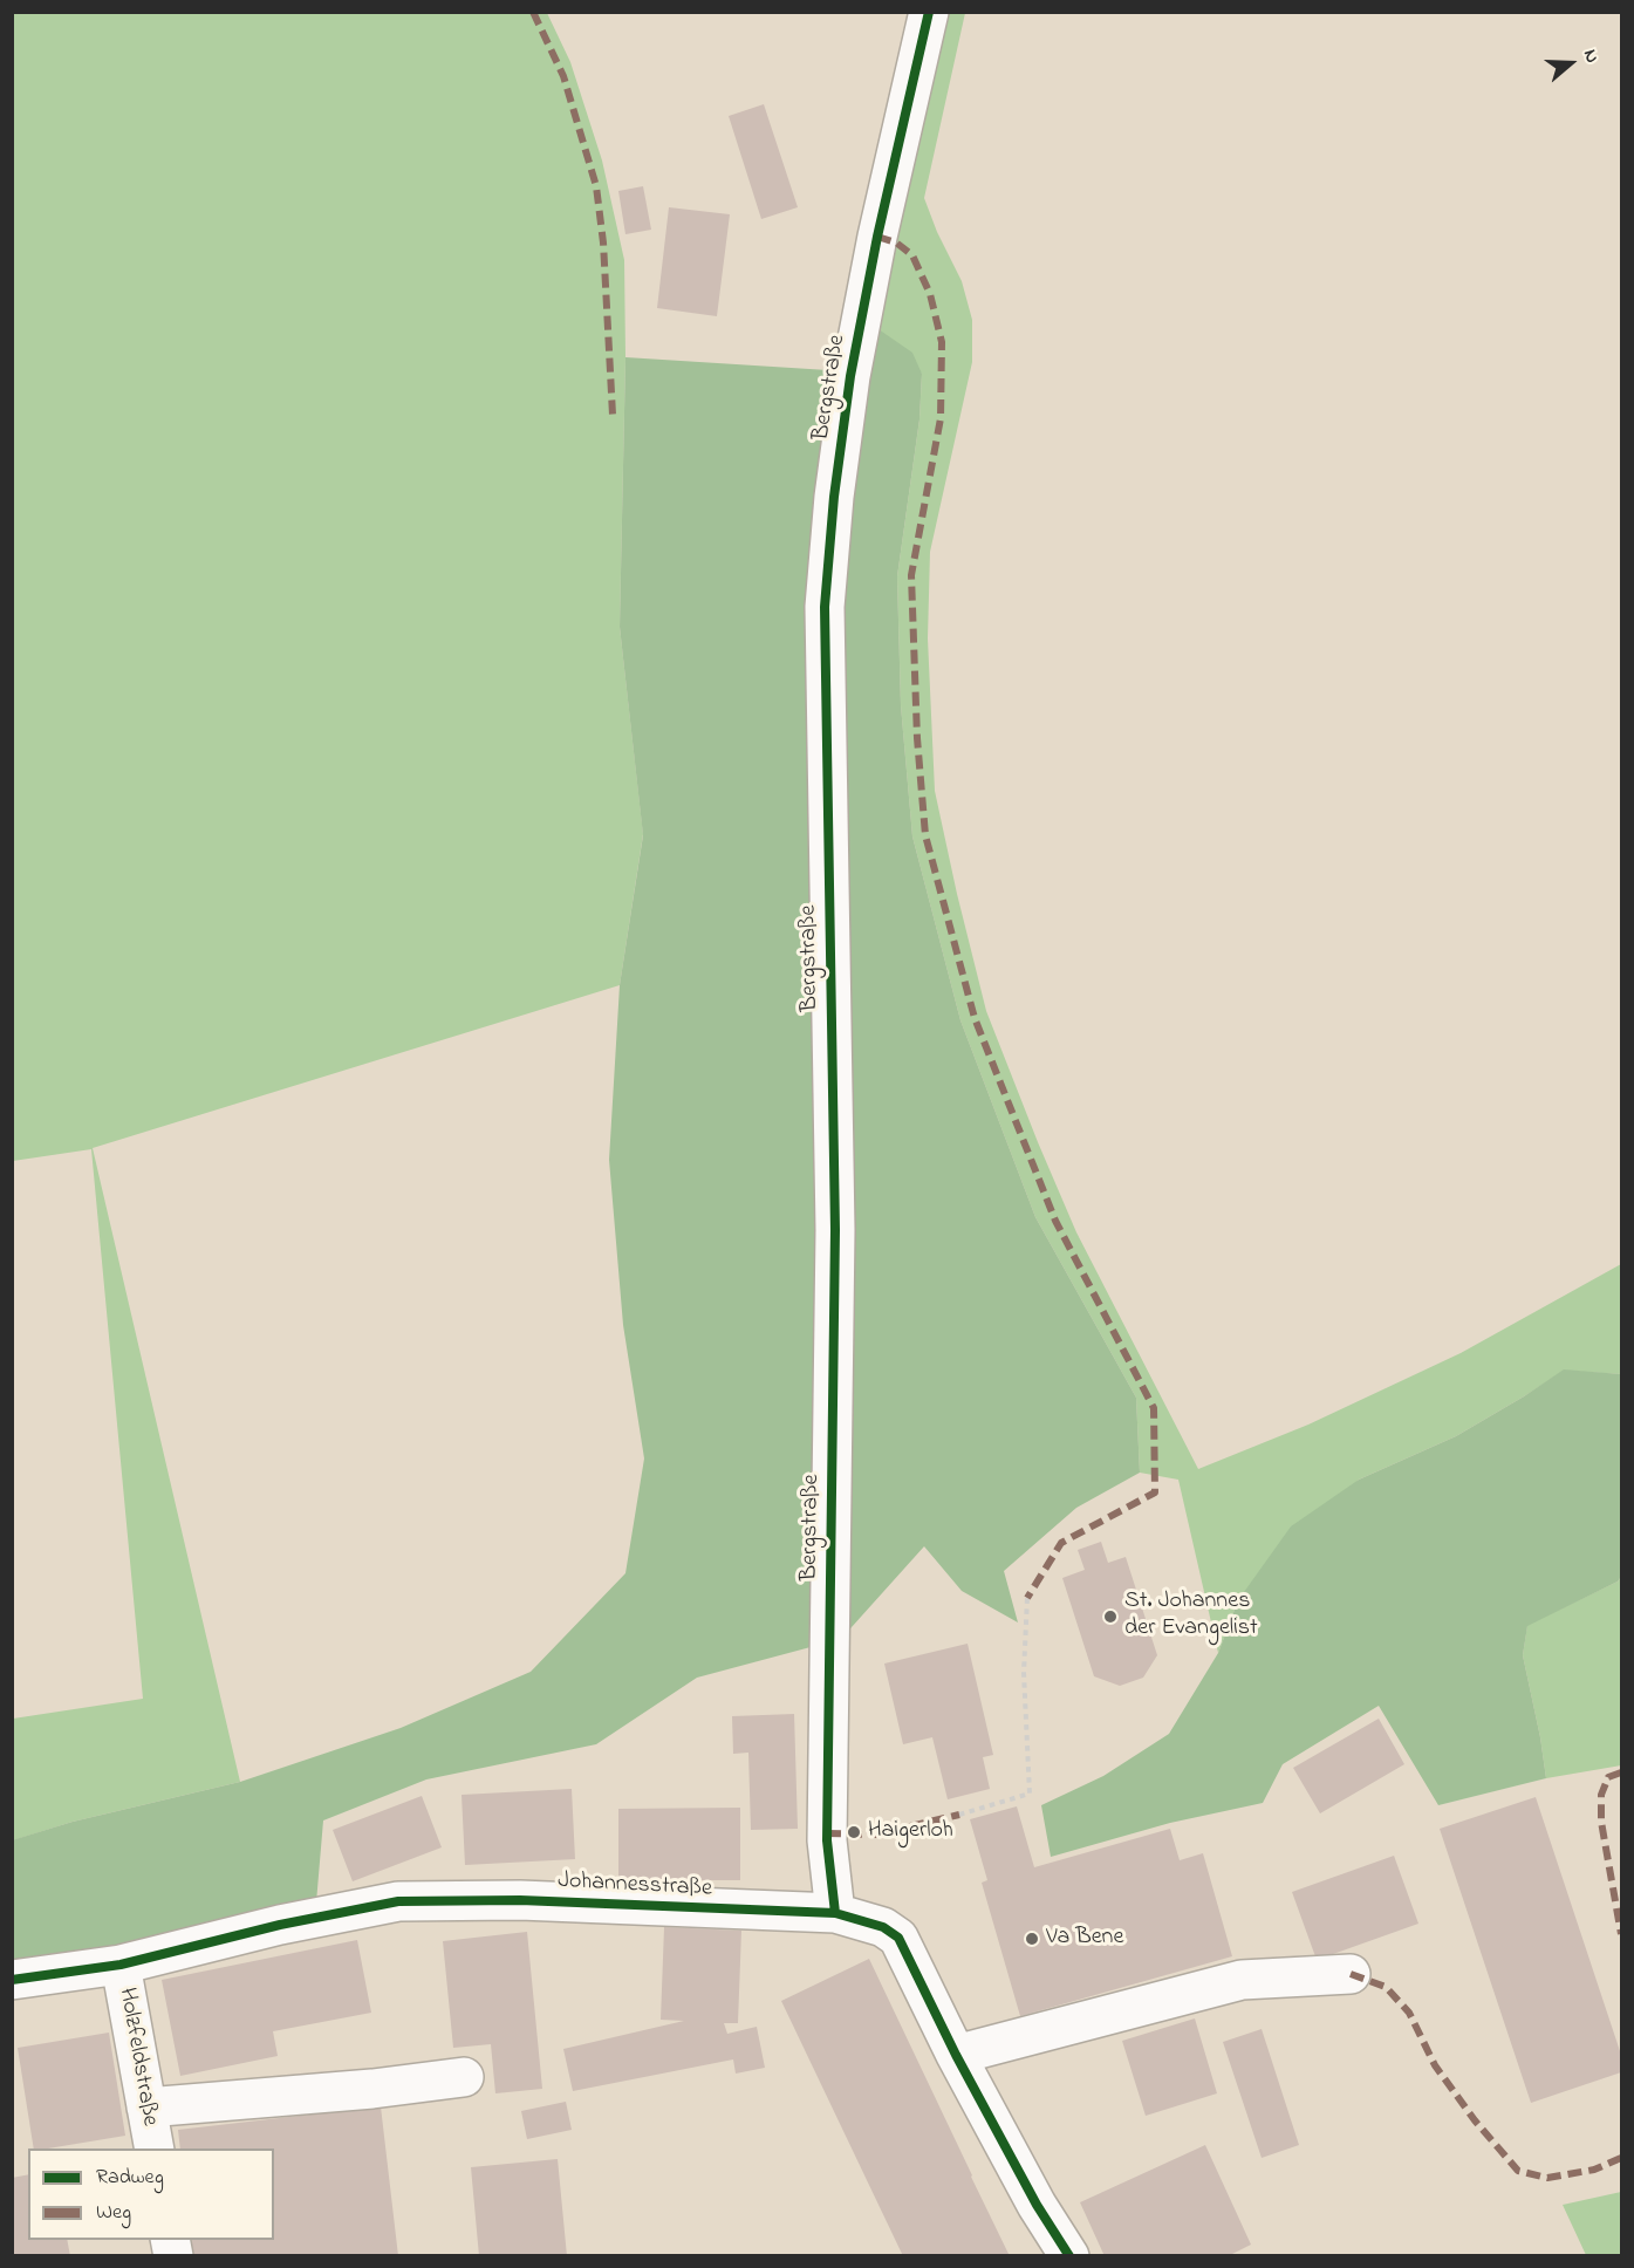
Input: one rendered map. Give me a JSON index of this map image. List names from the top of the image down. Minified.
{"streets":{"street":["Bergstraße","Johannesstraße","Holzfeldstraße"]},"crossings":[["Bergstraße","Johannesstraße"],["Johannesstraße","Holzfeldstraße"]],"places":["St. Johannes der Evangelist","Haigerloh","Va Bene"],"legend":["Radweg","Weg"],"north":"right"}
